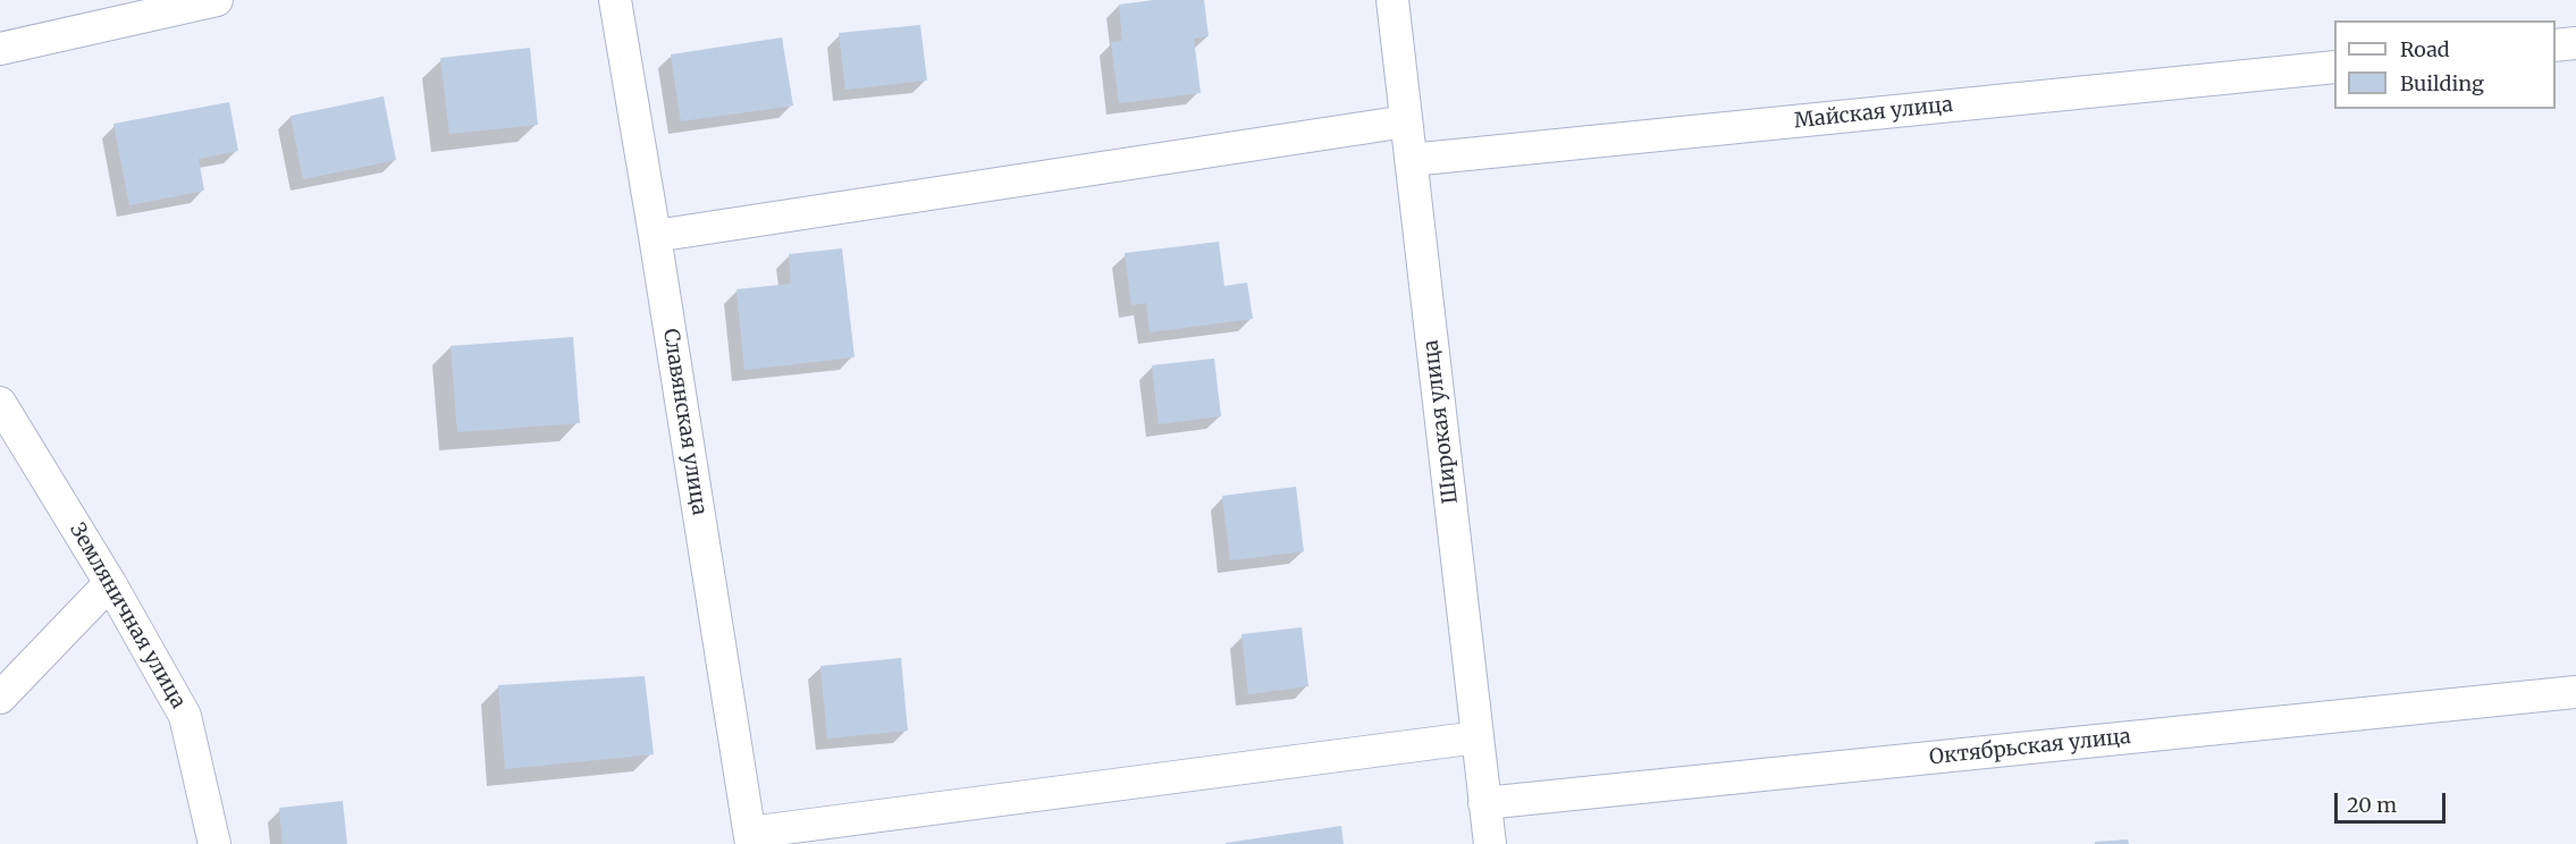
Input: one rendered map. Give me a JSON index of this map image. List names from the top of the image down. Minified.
{"streets":{"street":["Майская улица","Славянская улица","Широкая улица","Земляничная улица","Октябрьская улица"]},"crossings":[["Майская улица","Широкая улица"],["Широкая улица","Октябрьская улица"]],"legend":["Road","Building"],"scale_bar":"20 m"}
